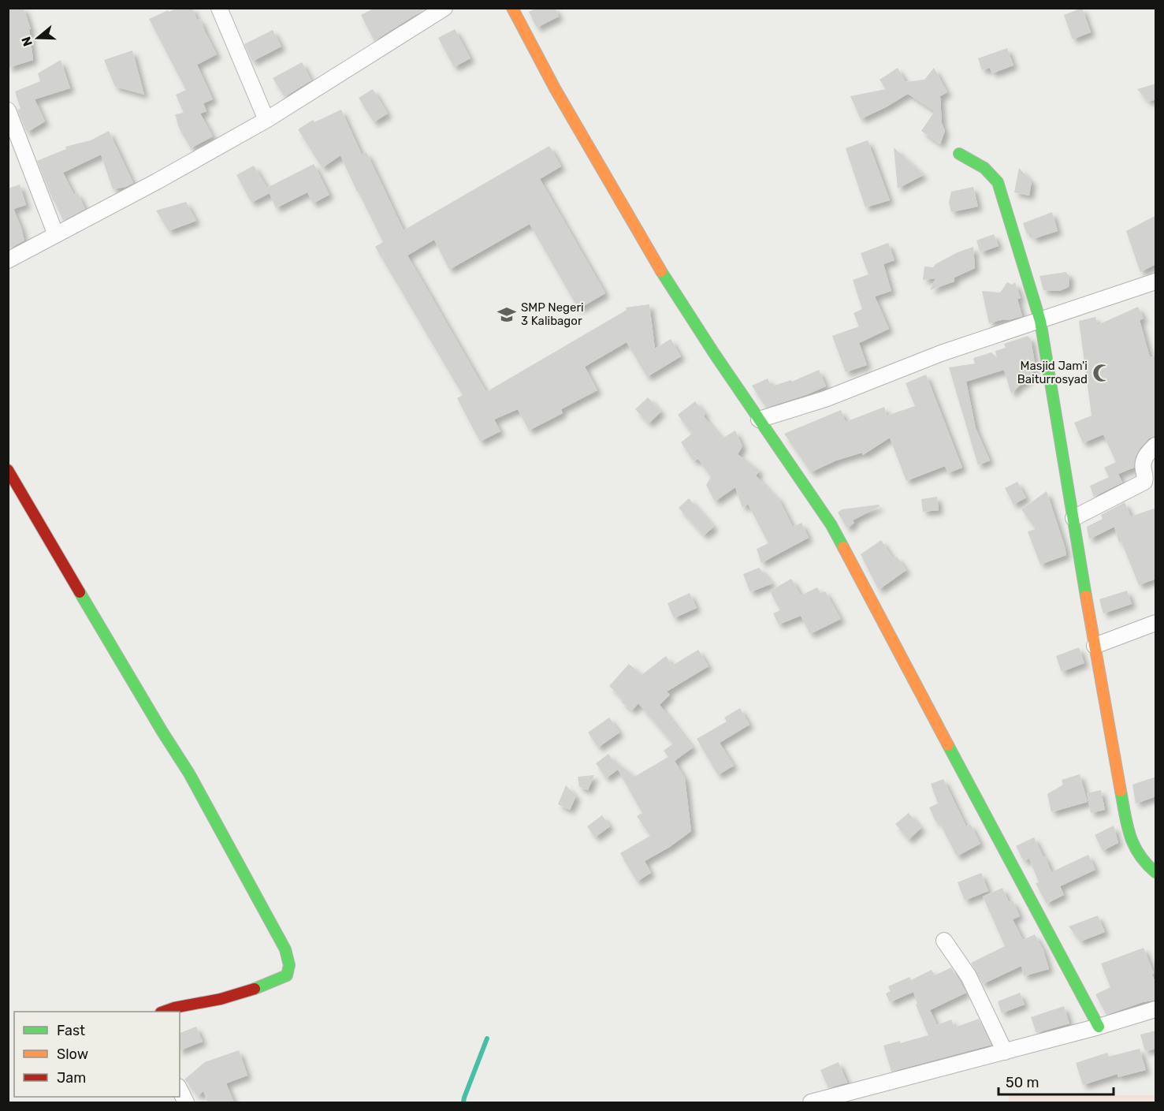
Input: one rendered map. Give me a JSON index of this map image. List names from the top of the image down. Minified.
{"places":{"school or university":["SMP Negeri 3 Kalibagor"],"mosque":["Masjid Jam'i Baiturrosyad"]},"legend":["Fast","Slow","Jam"],"scale_bar":"50 m","north":"left"}
